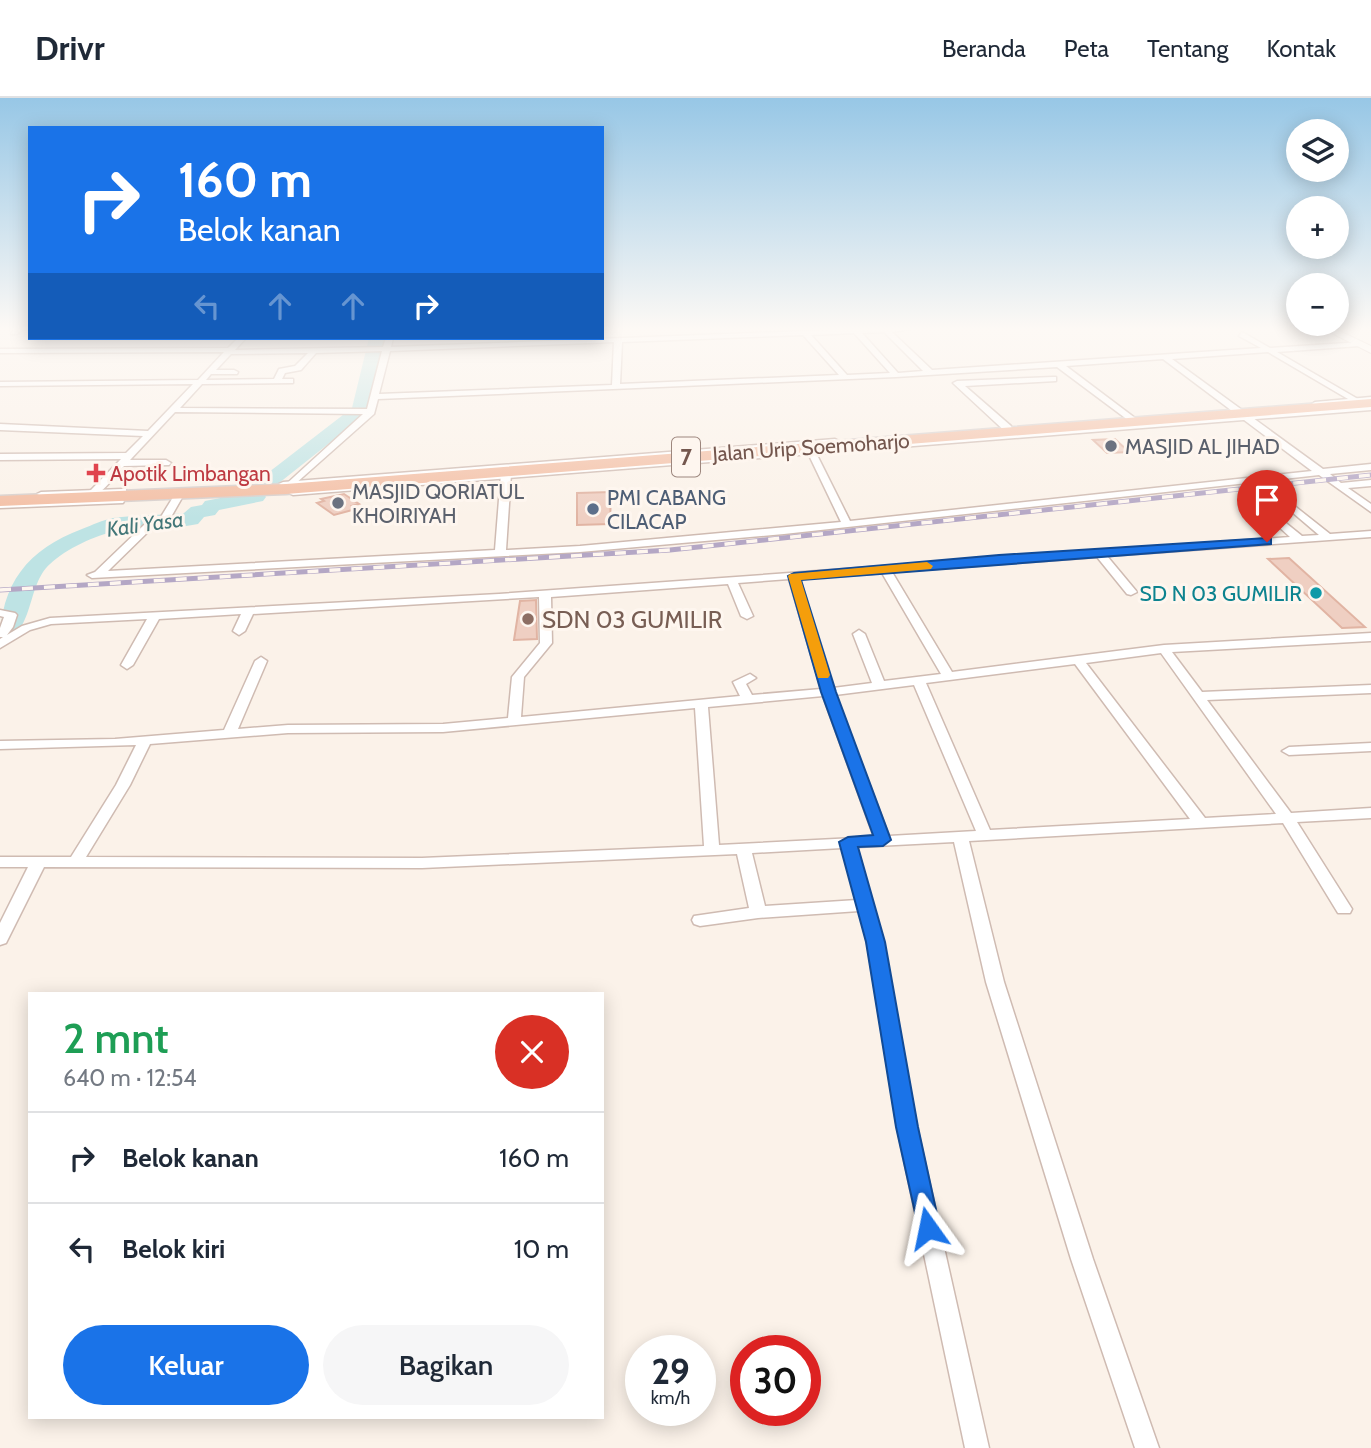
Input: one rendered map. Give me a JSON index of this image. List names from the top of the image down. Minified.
{"streets":{"highway":["Jalan Urip Soemoharjo","7"]},"water":["Kali Yasa"],"places":{"other":["MASJID AL JIHAD","MASJID QORIATUL KHOIRIYAH","PMI CABANG CILACAP","SD N 03 GUMILIR","SDN 03 GUMILIR"],"health":["Apotik Limbangan"]},"page":{"header":"Drivr","nav":["Beranda","Peta","Tentang","Kontak"],"map_buttons":["+","−"],"turn":["160 m","Belok kanan"],"heading":["2 mnt","640 m · 12:54"],"list":[{"name":"Belok kanan","value":"160 m"},{"name":"Belok kiri","value":"10 m"}],"buttons":["Keluar","Bagikan"],"speed":"29 km/h","limit":"30"}}
